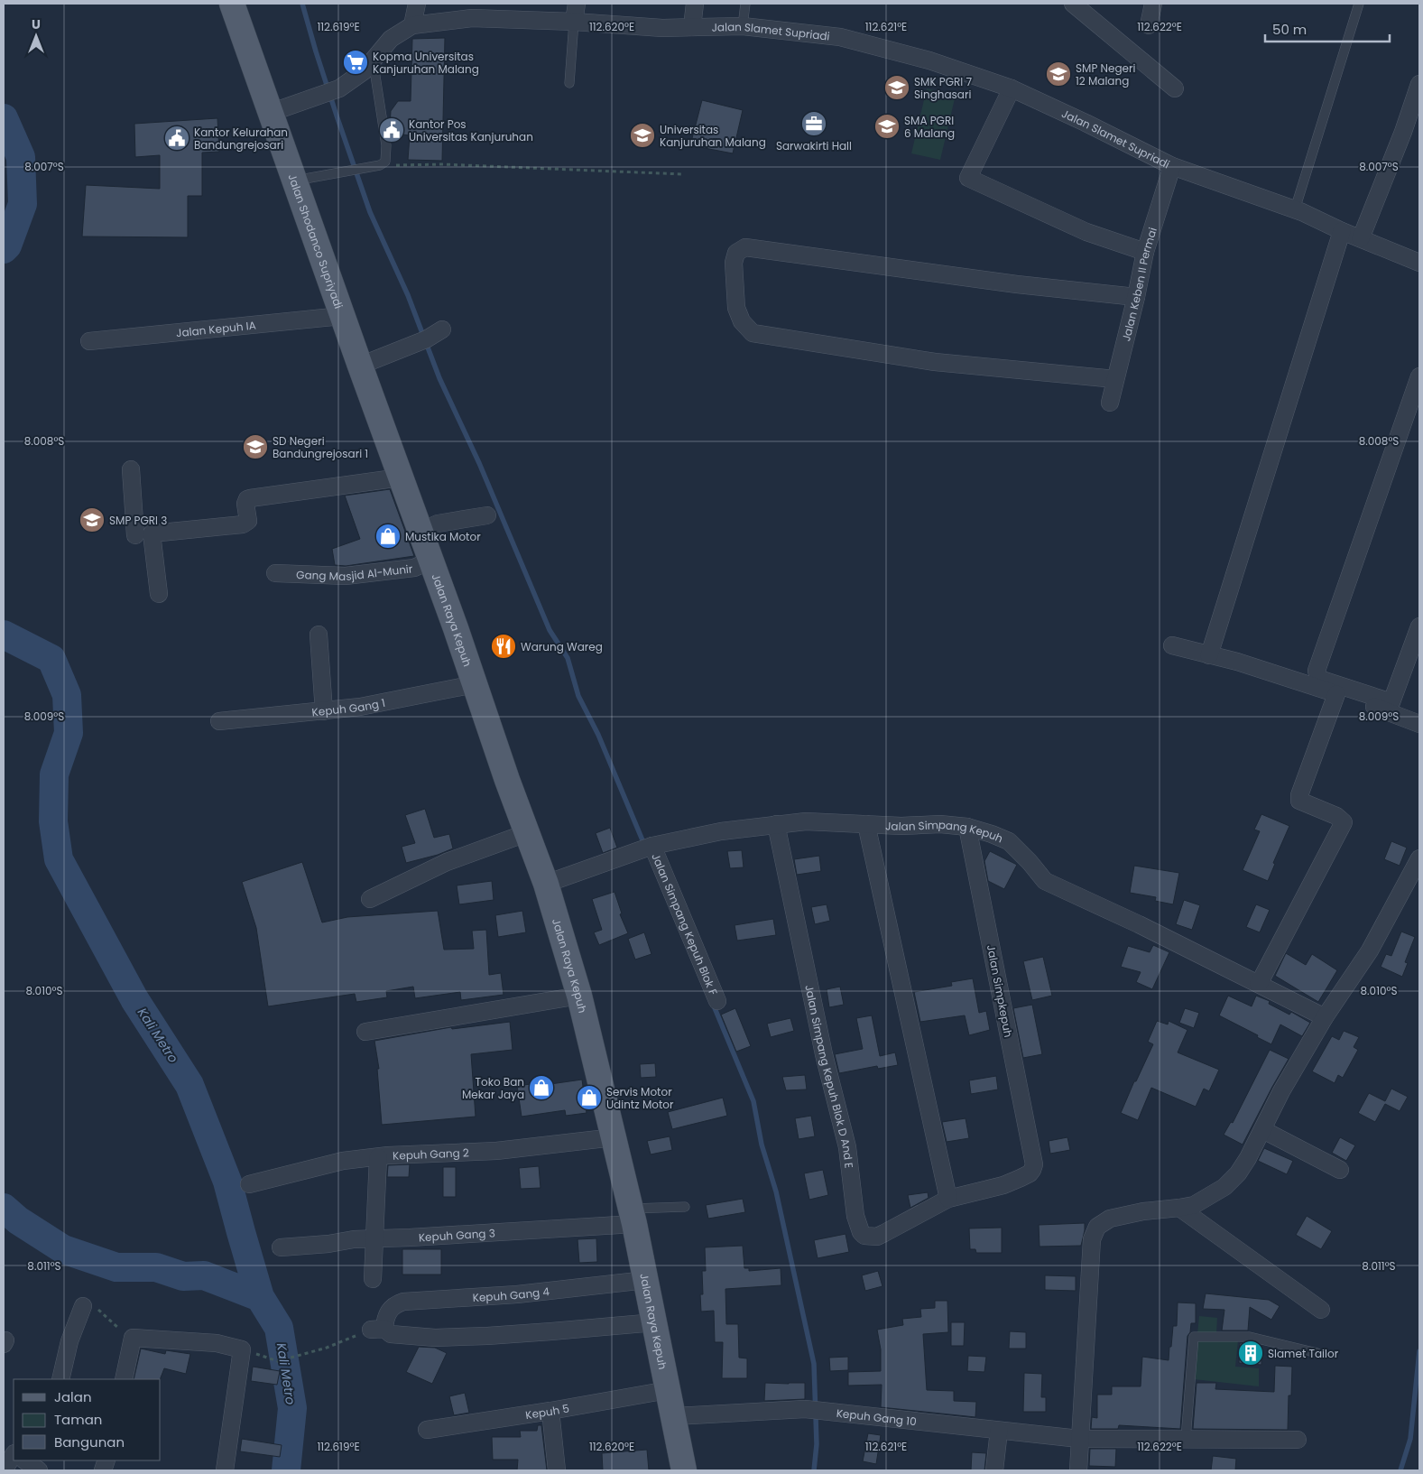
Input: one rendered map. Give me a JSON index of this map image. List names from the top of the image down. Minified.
{"streets":{"main road":["Jalan Shodanco Supriyadi","Jalan Raya Kepuh"],"street":["Jalan Slamet Supriadi","Jalan Keben II Permai","Jalan Kepuh IA","Gang Masjid Al-Munir","Kepuh Gang 1","Jalan Simpang Kepuh","Jalan Simpang Kepuh Blok F","Jalan Simpkepuh","Jalan Simpang Kepuh Blok D And E","Kepuh Gang 2","Kepuh Gang 3","Kepuh Gang 4","Kepuh 5","Kepuh Gang 10"]},"crossings":[["Jalan Slamet Supriadi","Jalan Shodanco Supriyadi"],["Jalan Slamet Supriadi","Jalan Keben II Permai"],["Jalan Shodanco Supriyadi","Jalan Kepuh IA"],["Jalan Shodanco Supriyadi","Jalan Raya Kepuh"],["Gang Masjid Al-Munir","Jalan Raya Kepuh"],["Jalan Raya Kepuh","Kepuh Gang 1"],["Jalan Raya Kepuh","Jalan Simpang Kepuh"],["Jalan Raya Kepuh","Kepuh Gang 2"],["Jalan Raya Kepuh","Kepuh Gang 3"],["Jalan Raya Kepuh","Kepuh Gang 4"],["Jalan Raya Kepuh","Kepuh 5"],["Jalan Raya Kepuh","Kepuh Gang 10"],["Jalan Simpang Kepuh","Jalan Simpang Kepuh Blok F"],["Jalan Simpang Kepuh","Jalan Simpkepuh"],["Jalan Simpang Kepuh","Jalan Simpang Kepuh Blok D And E"],["Jalan Simpkepuh","Jalan Simpang Kepuh Blok D And E"]],"water":["Kali Metro"],"places":{"supermarket":["Kopma Universitas Kanjuruhan Malang"],"school or university":["SMP Negeri 12 Malang","SMK PGRI 7 Singhasari","SMA PGRI 6 Malang","Universitas Kanjuruhan Malang","SD Negeri Bandungrejosari 1","SMP PGRI 3"],"office":["Sarwakirti Hall"],"public building":["Kantor Pos Universitas Kanjuruhan","Kantor Kelurahan Bandungrejosari"],"shop":["Mustika Motor","Toko Ban Mekar Jaya","Servis Motor Udintz Motor"],"restaurant":["Warung Wareg"],"building":["Slamet Tailor"]},"legend":["Jalan","Taman","Bangunan"],"scale_bar":"50 m","north":"top","coordinates":["112.619°E","112.620°E","112.621°E","112.622°E","8.007°S","8.008°S","8.009°S","8.010°S","8.011°S"]}
